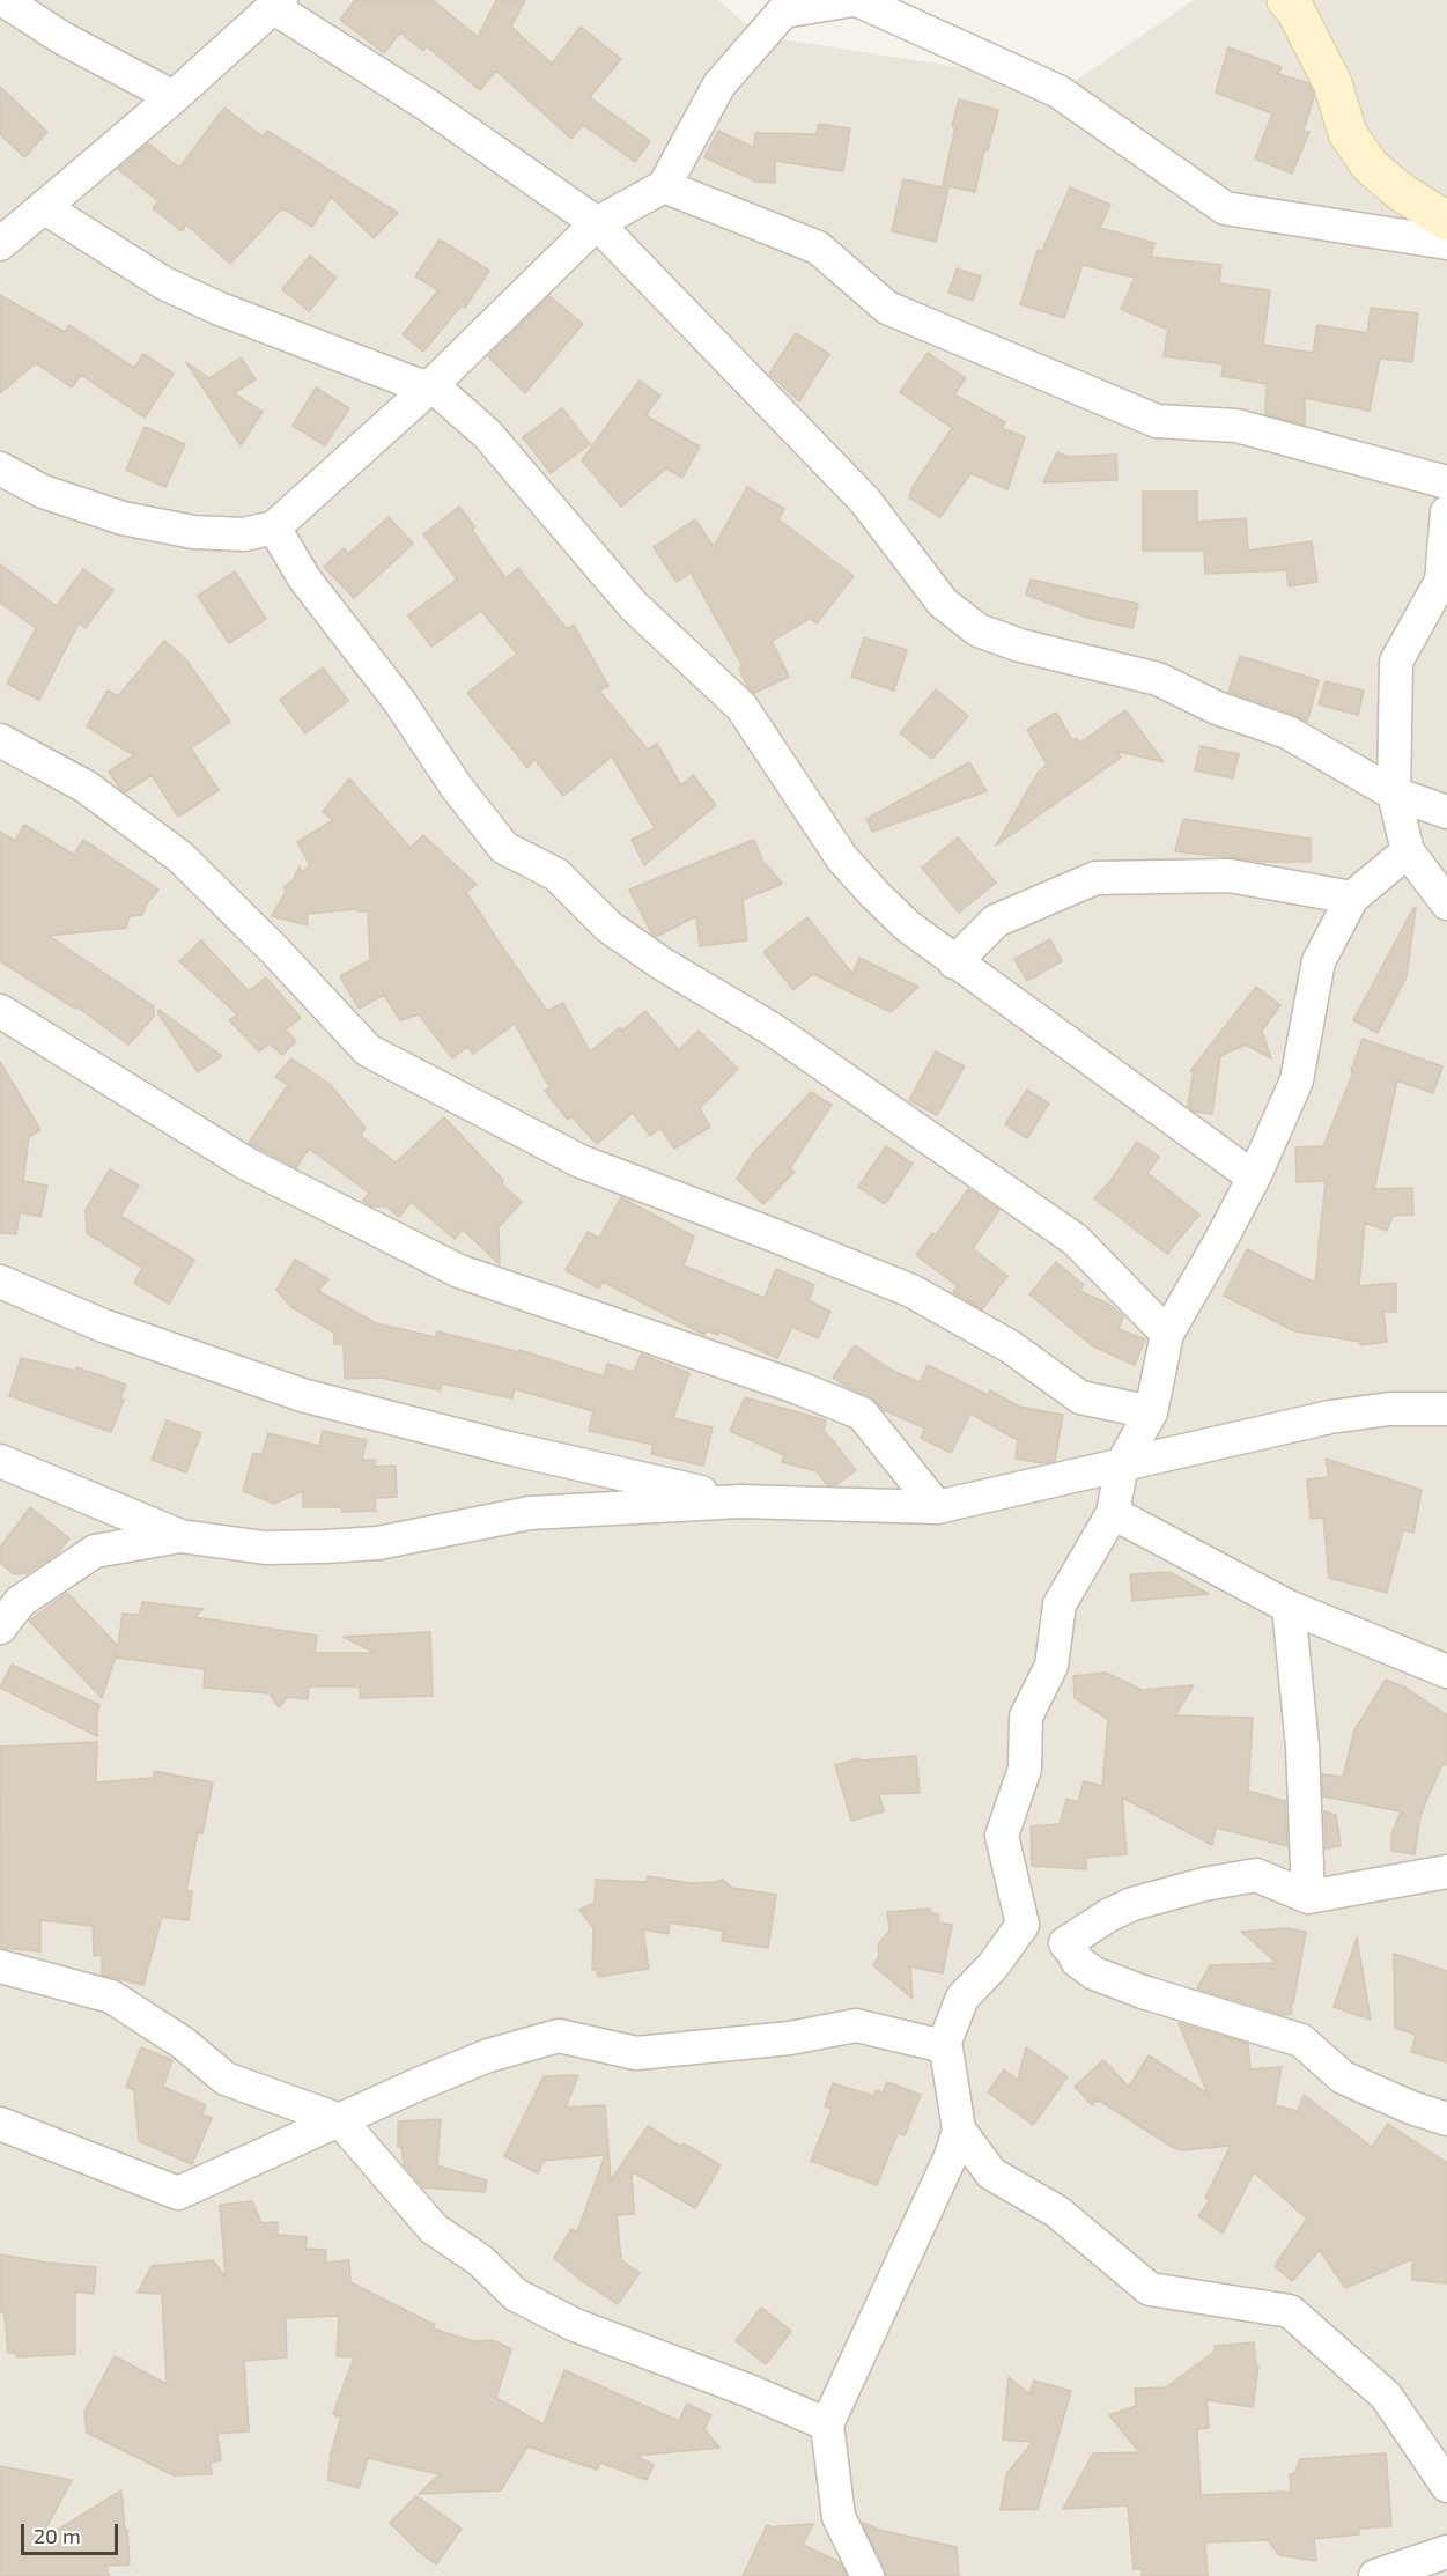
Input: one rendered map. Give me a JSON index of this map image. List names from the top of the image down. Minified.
{"scale_bar":"20 m"}
